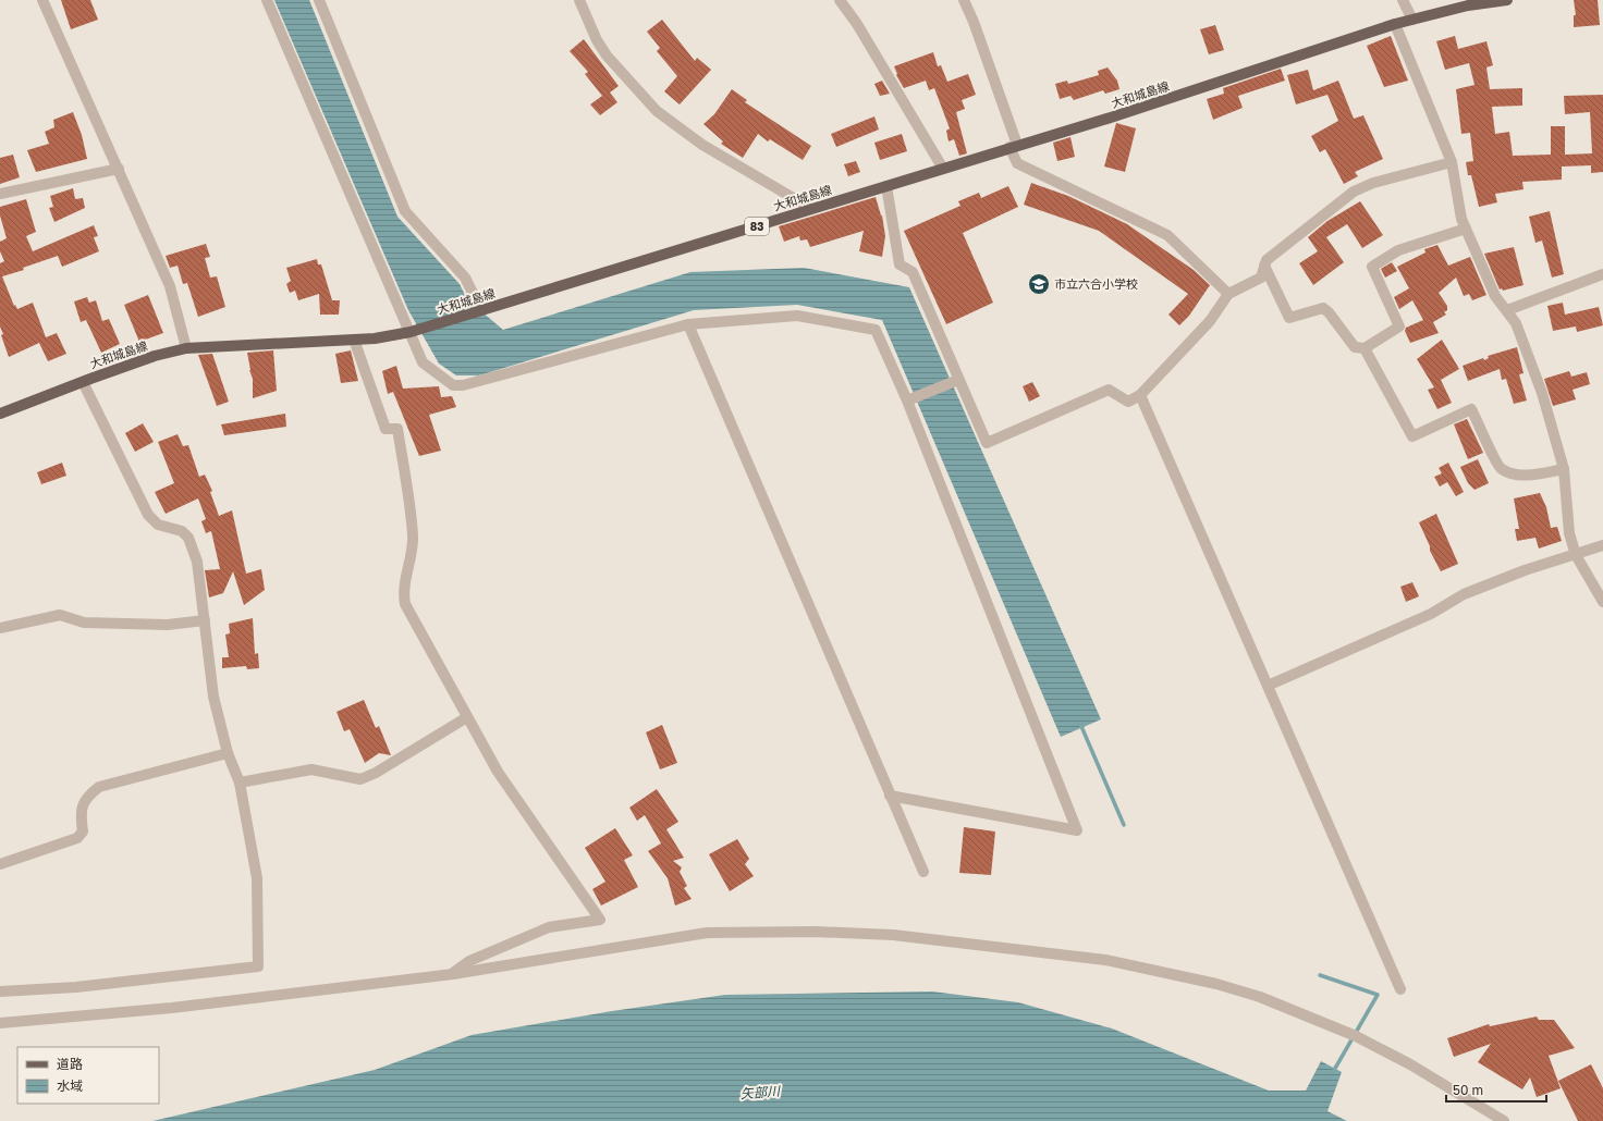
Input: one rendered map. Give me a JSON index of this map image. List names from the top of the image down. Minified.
{"streets":{"main road":["大和城島線","83"]},"water":["矢部川"],"places":{"school or university":["市立六合小学校"]},"legend":["道路","水域"],"scale_bar":"50 m"}
